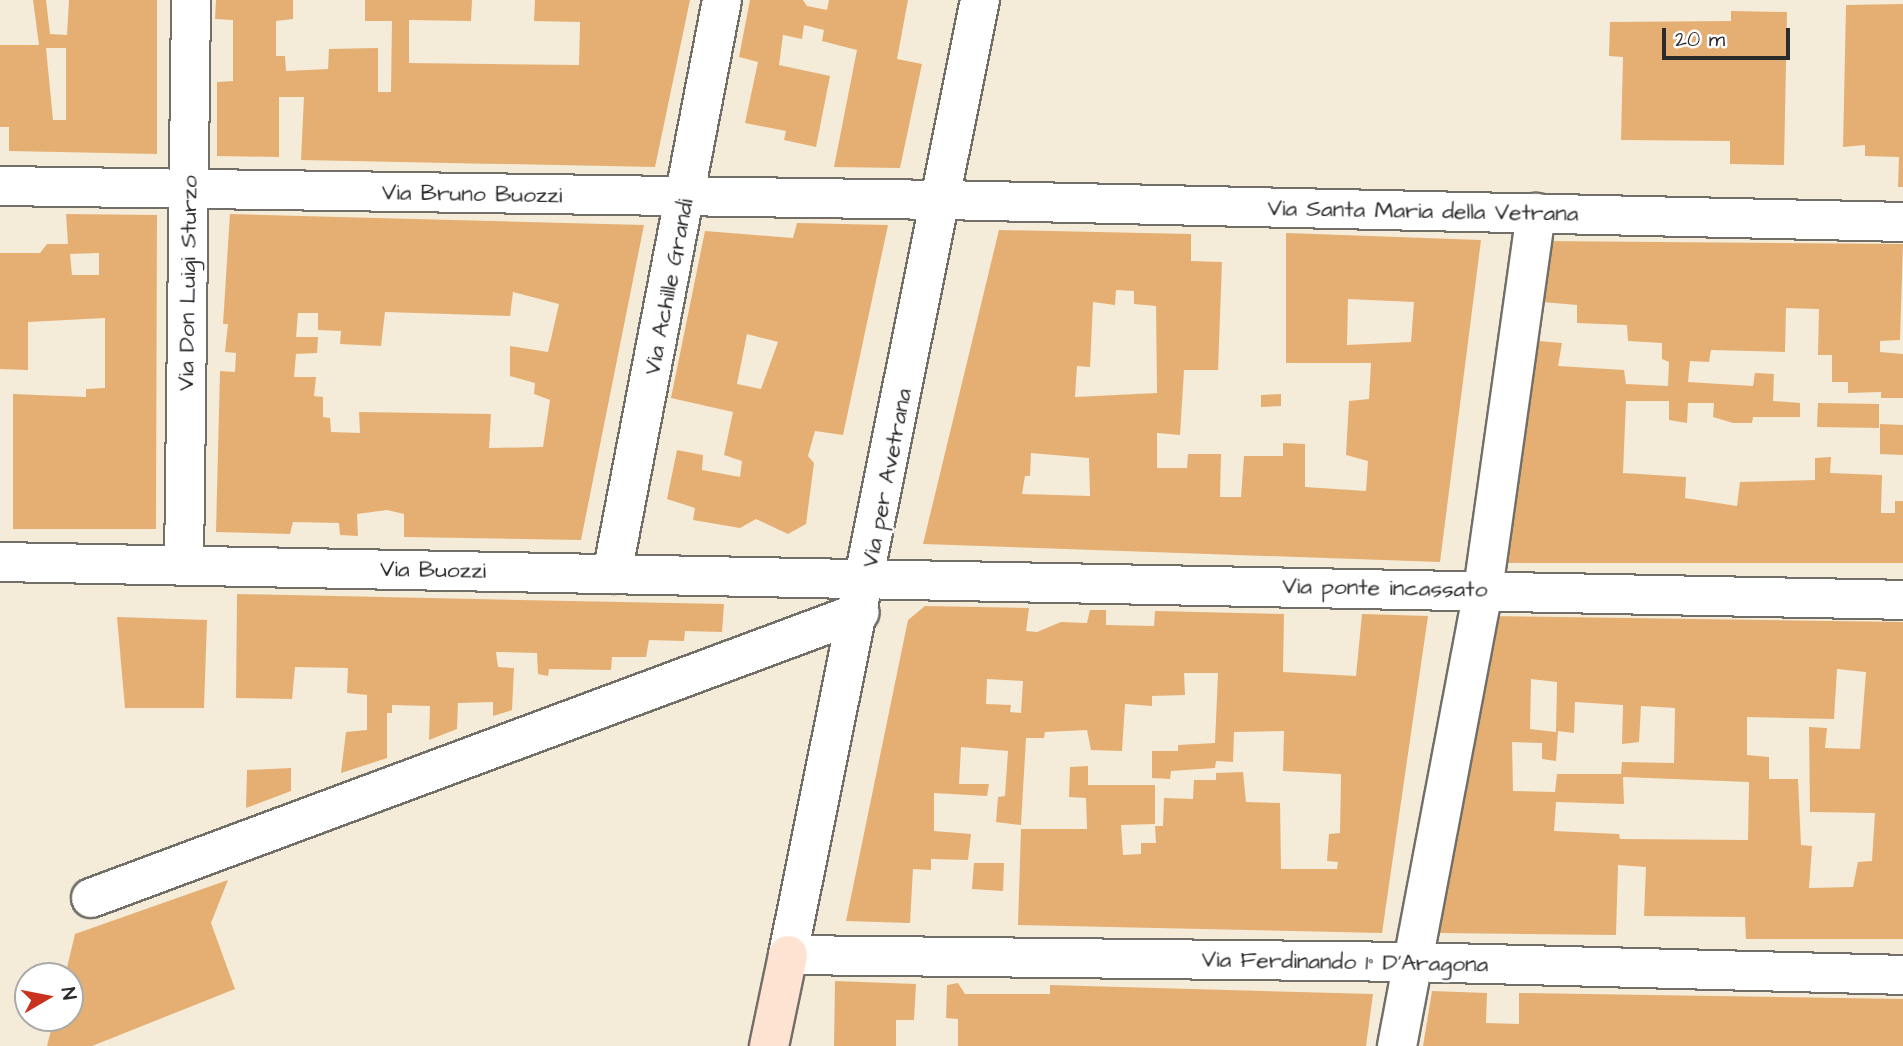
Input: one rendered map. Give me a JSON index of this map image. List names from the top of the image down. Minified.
{"streets":{"street":["Via Bruno Buozzi","Via Santa Maria della Vetrana","Via Don Luigi Sturzo","Via Achille Grandi","Via per Avetrana","Via Buozzi","Via ponte incassato","Via Ferdinando 1° D'Aragona"]},"crossings":[["Via Bruno Buozzi","Via Santa Maria della Vetrana"],["Via Bruno Buozzi","Via Don Luigi Sturzo"],["Via Bruno Buozzi","Via Achille Grandi"],["Via Bruno Buozzi","Via per Avetrana"],["Via Santa Maria della Vetrana","Via per Avetrana"],["Via Don Luigi Sturzo","Via Buozzi"],["Via Achille Grandi","Via Buozzi"],["Via per Avetrana","Via Buozzi"],["Via per Avetrana","Via ponte incassato"],["Via per Avetrana","Via Ferdinando 1° D'Aragona"],["Via Buozzi","Via ponte incassato"]],"scale_bar":"20 m","north":"right"}
